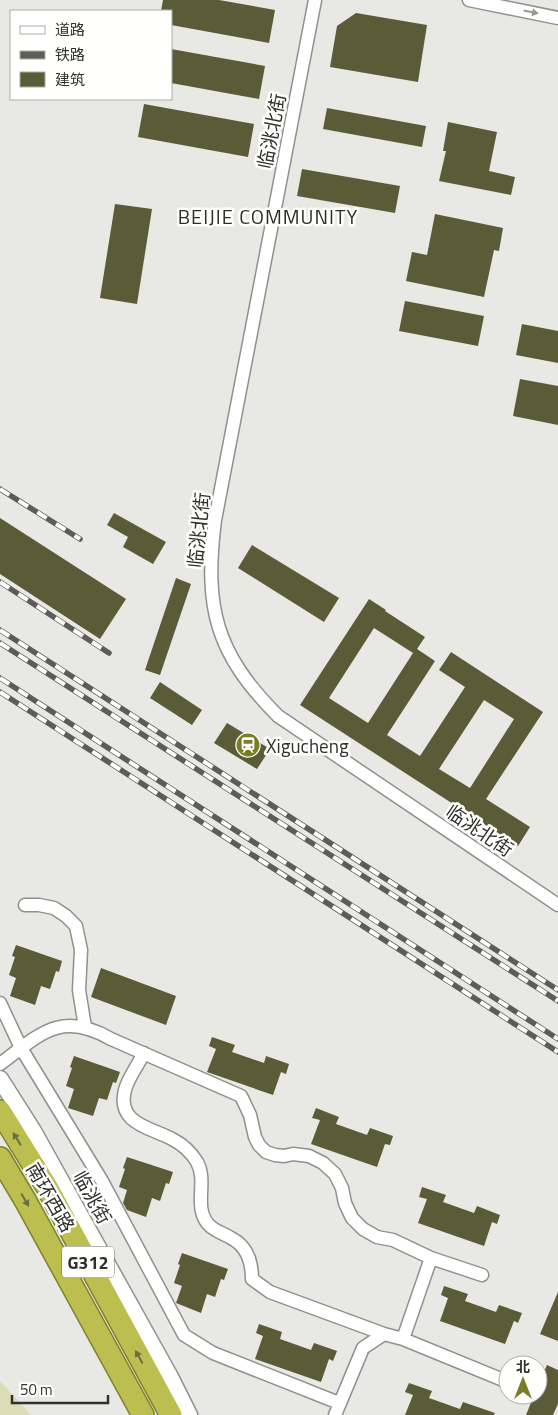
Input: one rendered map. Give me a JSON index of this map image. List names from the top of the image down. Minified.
{"streets":{"highway":["南环西路","G312"],"street":["临洮北街","临洮街"]},"districts":["BEIJIE COMMUNITY"],"places":{"station":["Xigucheng"]},"legend":["道路","铁路","建筑"],"scale_bar":"50 m","north":"top"}
